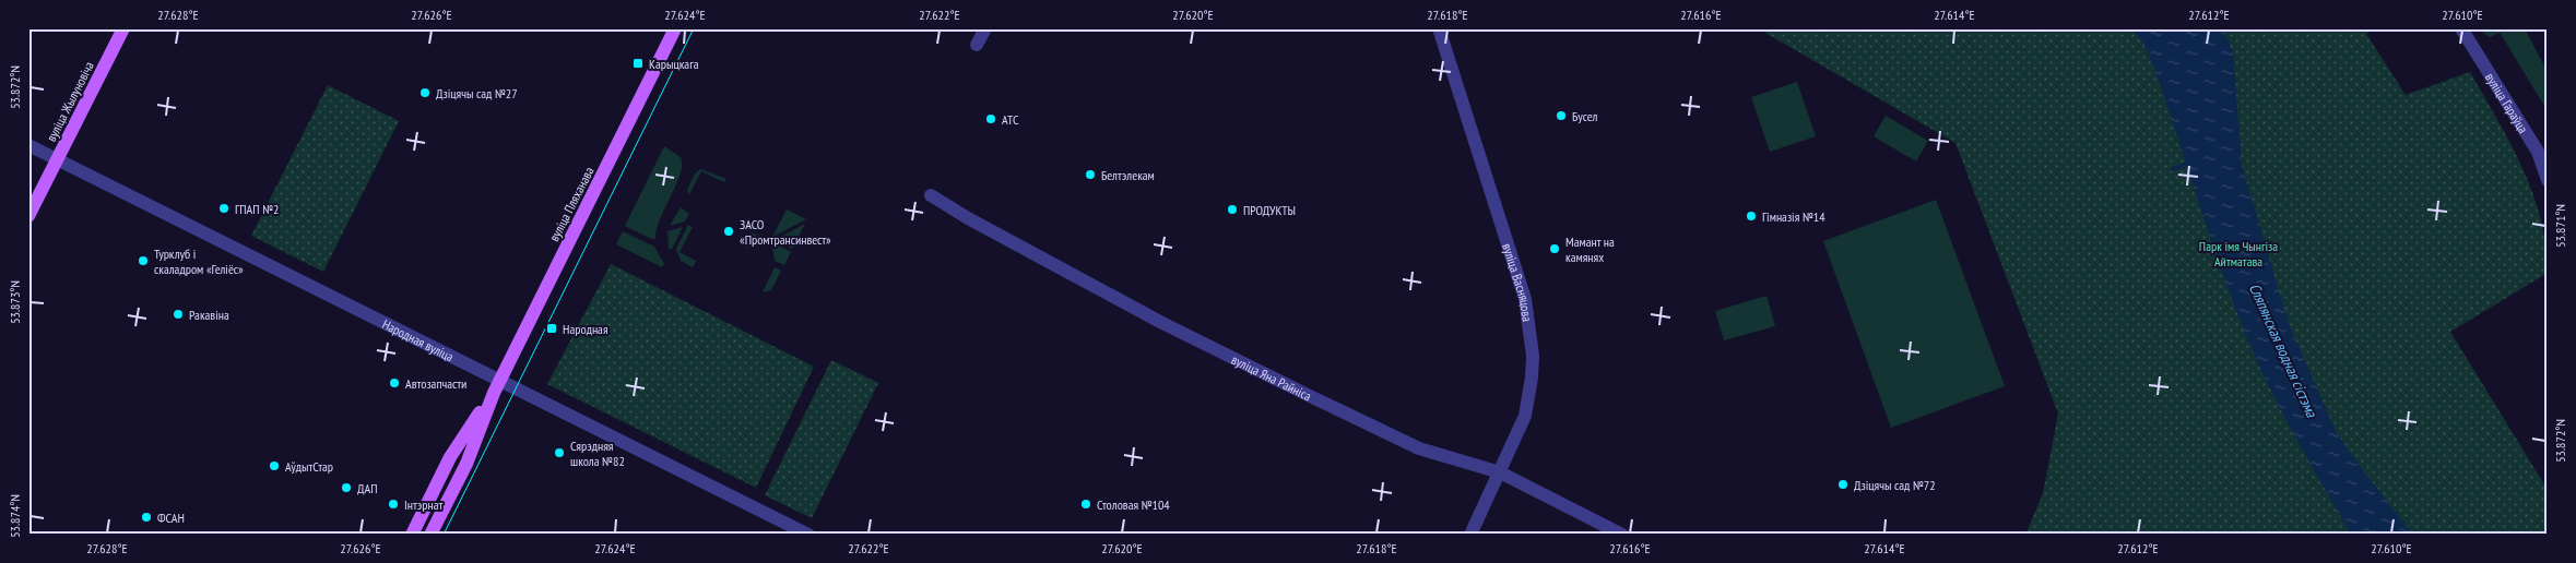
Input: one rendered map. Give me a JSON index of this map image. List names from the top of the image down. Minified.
{"streets":{"main road":["вуліца Жылуновіча","вуліца Пляханава"],"street":["вуліца Гараўца","вуліца Васняцова","Народная вуліца","вуліца Яна Райніса"]},"crossings":[["вуліца Жылуновіча","Народная вуліца"],["вуліца Пляханава","Народная вуліца"],["вуліца Васняцова","вуліца Яна Райніса"]],"water":["Сляпянская водная сістэма"],"parks":["Парк імя Чынгіза Айтматава"],"places":{"transit":["Карыцкага","Народная"],"other":["Дзіцячы сад №27","Бусел","АТС","Белтэлекам","ГПАП №2","ПРОДУКТЫ","Гімназія №14","ЗАСО «Промтрансинвест»","Мамант на камянях","Турклуб і скаладром «Геліёс»","Ракавіна","Автозапчасти","Сярэдняя школа №82","АўдытСтар","Дзіцячы сад №72","ДАП","Інтэрнат","Столовая №104","ФСАН"]},"coordinates":["27.628°E","27.626°E","27.624°E","27.622°E","27.620°E","27.618°E","27.616°E","27.614°E","27.612°E","27.610°E","53.872°N","53.871°N","53.873°N","53.874°N"]}
